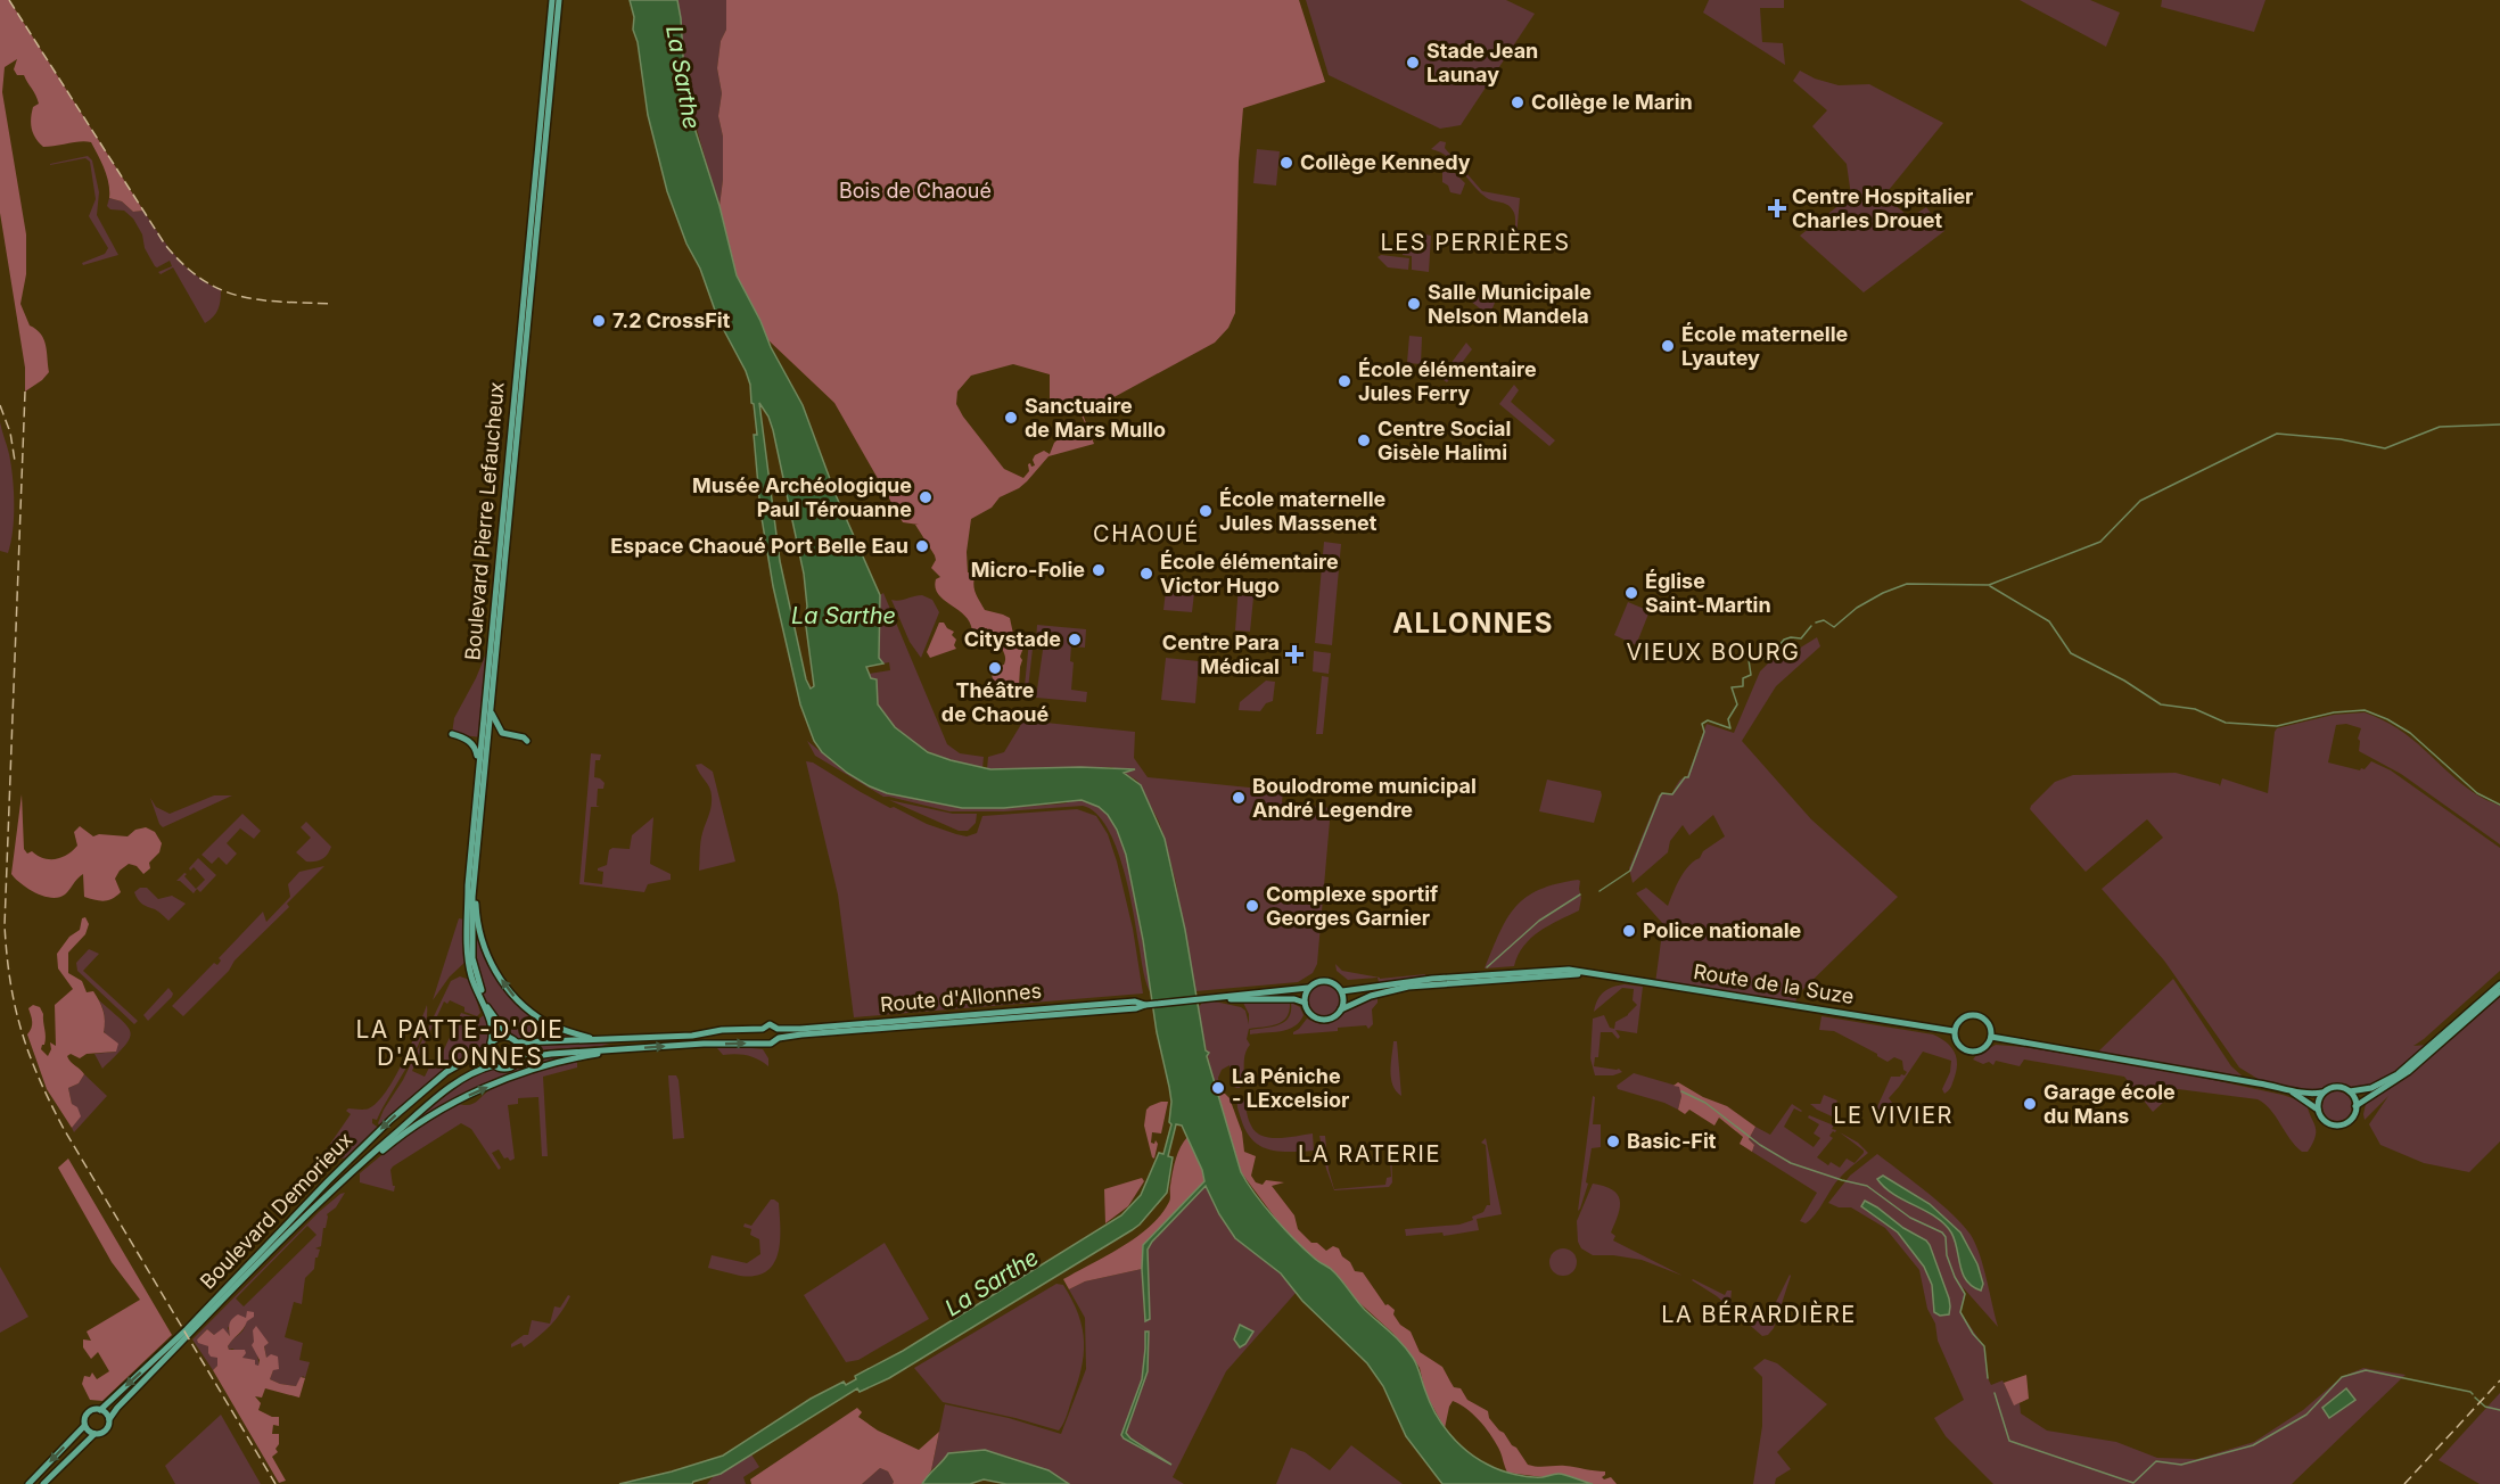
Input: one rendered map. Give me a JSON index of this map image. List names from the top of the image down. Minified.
{"streets":{"main road":["Boulevard Pierre Lefaucheux","Route de la Suze","Route d'Allonnes","Boulevard Demorieux"]},"crossings":[["Boulevard Pierre Lefaucheux","Route d'Allonnes"],["Boulevard Pierre Lefaucheux","Boulevard Demorieux"],["Route de la Suze","Route d'Allonnes"],["Route d'Allonnes","Boulevard Demorieux"]],"districts":["LES PERRIÈRES","CHAOUÉ","ALLONNES","VIEUX BOURG","LA PATTE-D'OIE D'ALLONNES","LE VIVIER","LA RATERIE","LA BÉRARDIÈRE"],"water":["La Sarthe"],"parks":["Bois de Chaoué"],"places":{"other":["Stade Jean Launay","Collège le Marin","Collège Kennedy","Salle Municipale Nelson Mandela","7.2 CrossFit","École maternelle Lyautey","École élémentaire Jules Ferry","Sanctuaire de Mars Mullo","Centre Social Gisèle Halimi","Musée Archéologique Paul Térouanne","École maternelle Jules Massenet","Espace Chaoué Port Belle Eau","Micro-Folie","École élémentaire Victor Hugo","Église Saint-Martin","Citystade","Théâtre de Chaoué","Boulodrome municipal André Legendre","Complexe sportif Georges Garnier","Police nationale","La Péniche - LExcelsior","Garage école du Mans","Basic-Fit"],"health":["Centre Hospitalier Charles Drouet","Centre Para Médical"]}}
